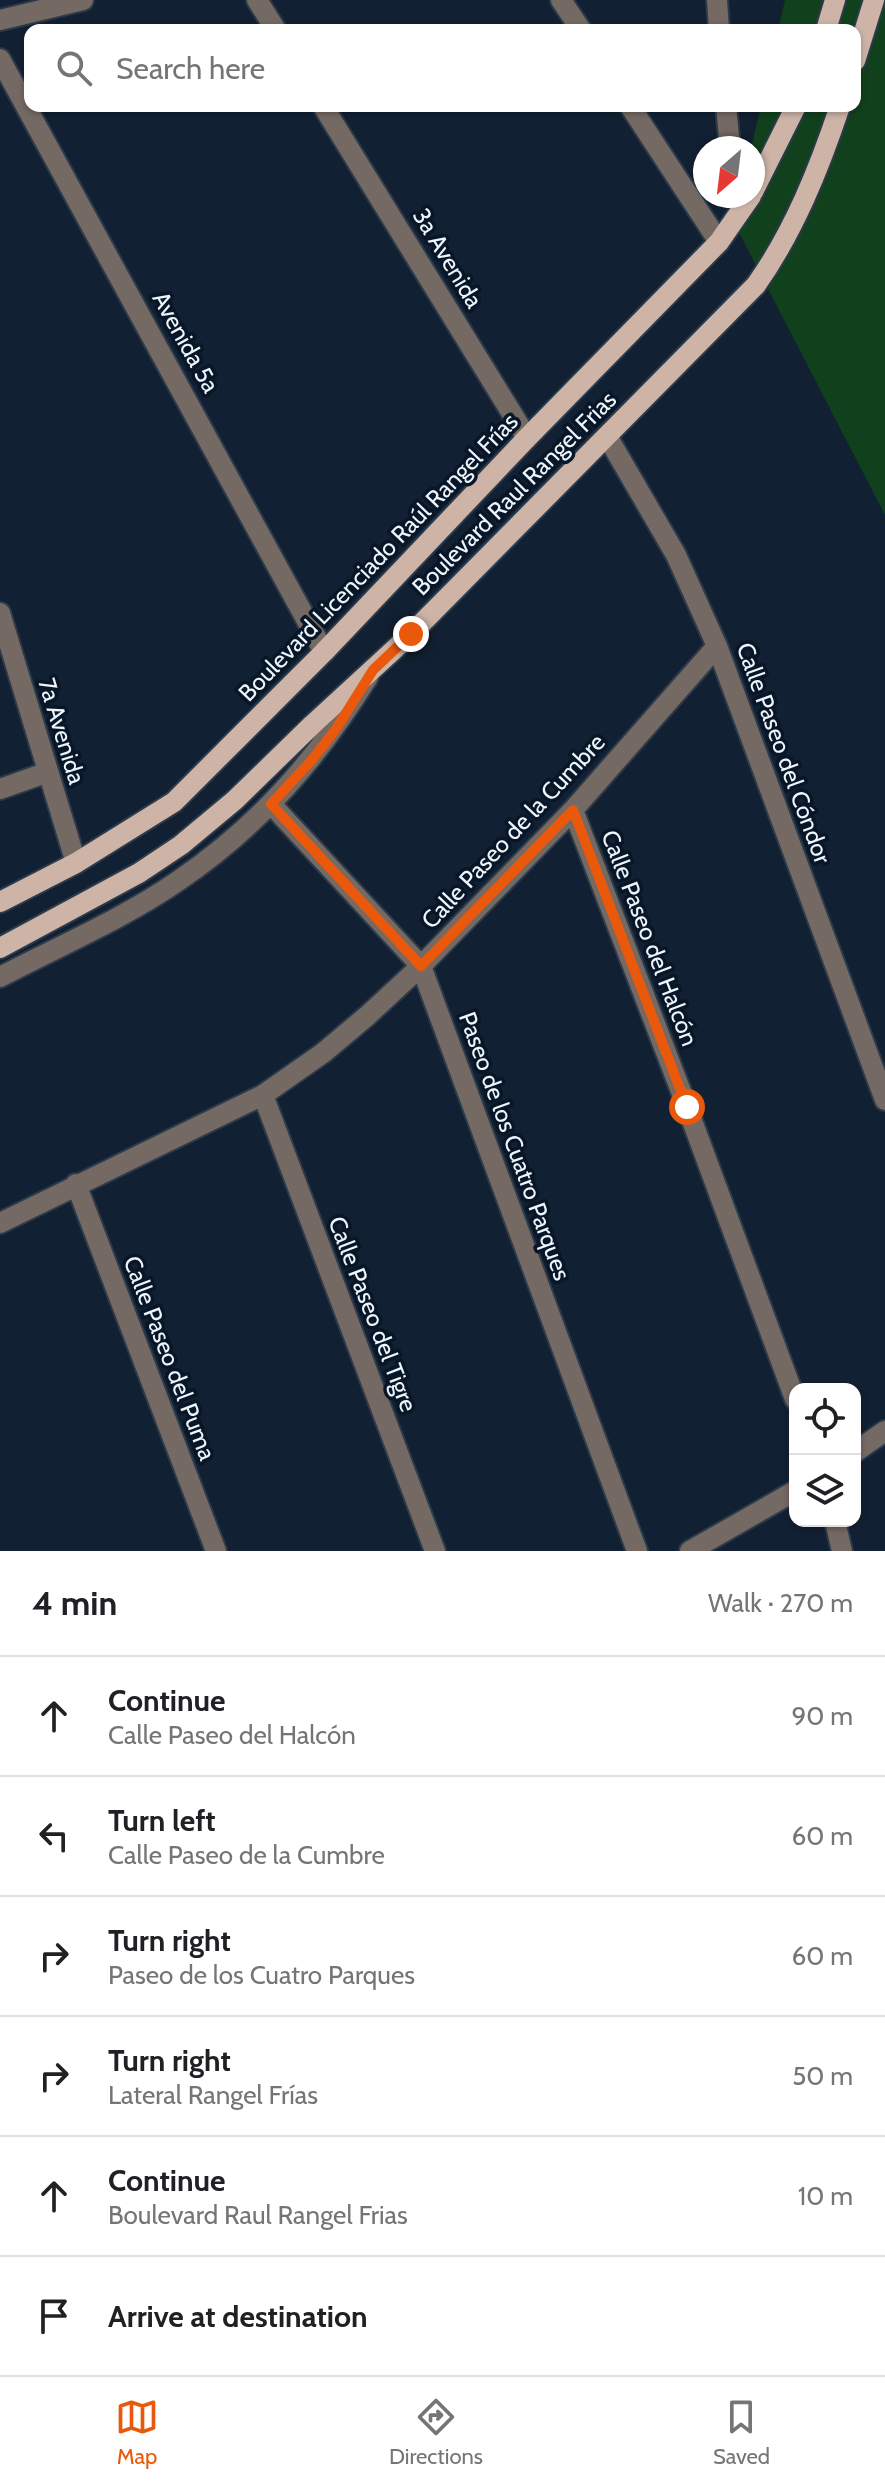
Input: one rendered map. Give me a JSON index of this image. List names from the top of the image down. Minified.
{"streets":{"main road":["Boulevard Raul Rangel Frias","Boulevard Licenciado Raúl Rangel Frías"],"street":["3a Avenida","Avenida 5a","7a Avenida","Calle Paseo del Cóndor","Calle Paseo de la Cumbre","Calle Paseo del Halcón","Paseo de los Cuatro Parques","Calle Paseo del Tigre","Calle Paseo del Puma"]},"crossings":[["3a Avenida","Boulevard Licenciado Raúl Rangel Frías"],["Avenida 5a","Boulevard Licenciado Raúl Rangel Frías"],["Boulevard Raul Rangel Frias","Calle Paseo del Cóndor"],["Boulevard Licenciado Raúl Rangel Frías","7a Avenida"],["Calle Paseo del Cóndor","Calle Paseo de la Cumbre"],["Calle Paseo de la Cumbre","Calle Paseo del Halcón"],["Calle Paseo de la Cumbre","Paseo de los Cuatro Parques"],["Calle Paseo de la Cumbre","Calle Paseo del Tigre"],["Calle Paseo de la Cumbre","Calle Paseo del Puma"]],"north":"bottom left","page":{"search":"Search here","heading":["4 min","Walk · 270 m"],"list":[["Continue","Calle Paseo del Halcón","90 m"],["Turn left","Calle Paseo de la Cumbre","60 m"],["Turn right","Paseo de los Cuatro Parques","60 m"],["Turn right","Lateral Rangel Frías","50 m"],["Continue","Boulevard Raul Rangel Frias","10 m"],"Arrive at destination"],"nav":["Map","Directions","Saved"]}}
